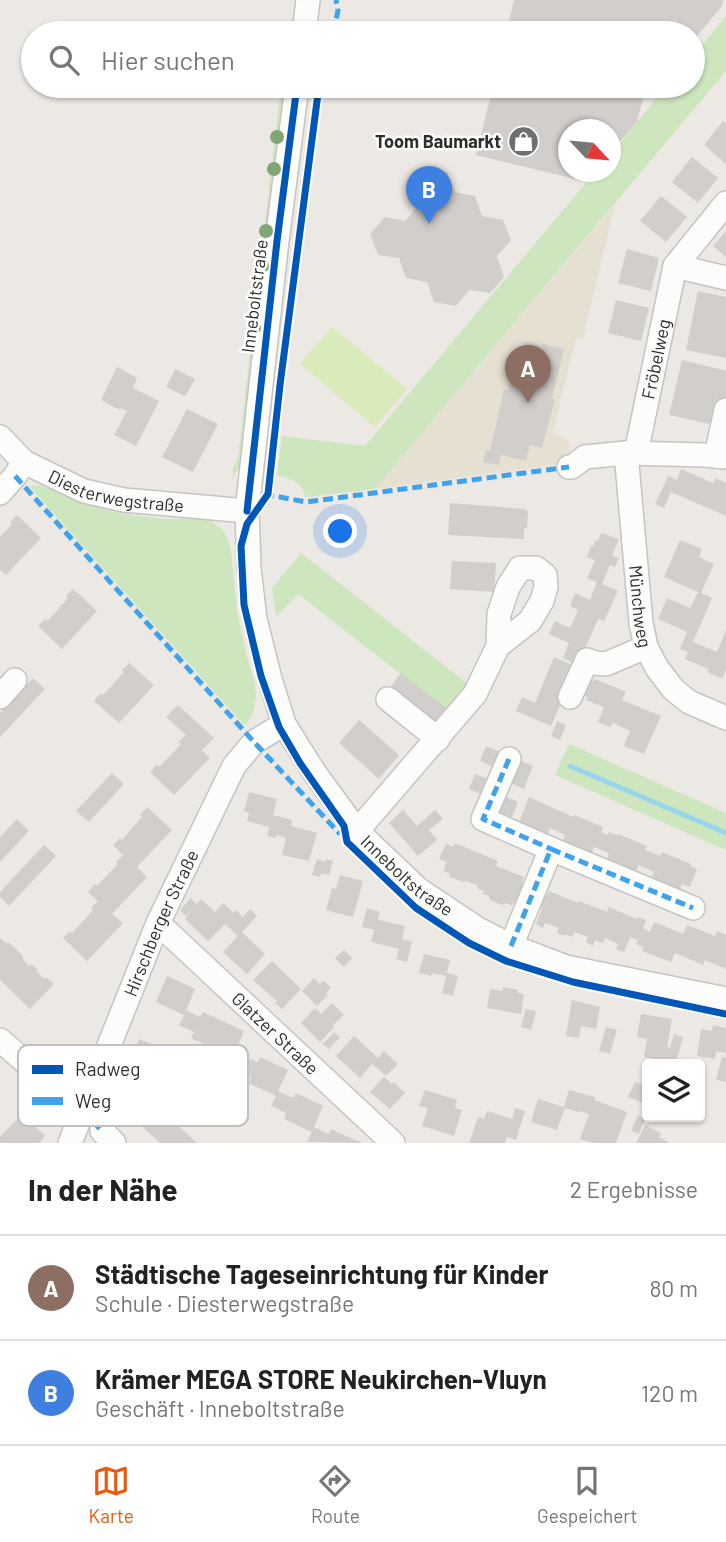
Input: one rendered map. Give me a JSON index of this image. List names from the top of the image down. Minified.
{"streets":{"street":["Inneboltstraße","Fröbelweg","Diesterwegstraße","Münchweg","Hirschberger Straße","Glatzer Straße"]},"crossings":[["Inneboltstraße","Diesterwegstraße"],["Inneboltstraße","Hirschberger Straße"],["Fröbelweg","Münchweg"],["Hirschberger Straße","Glatzer Straße"]],"places":{"shop":["Toom Baumarkt"]},"legend":["Radweg","Weg"],"north":"bottom right","page":{"search":"Hier suchen","pins":["B","A"],"heading":["In der Nähe","2 Ergebnisse"],"list":[{"mark":"A","name":"Städtische Tageseinrichtung für Kinder","note":"Schule · Diesterwegstraße","value":"80 m"},{"mark":"B","name":"Krämer MEGA STORE Neukirchen-Vluyn","note":"Geschäft · Inneboltstraße","value":"120 m"}],"nav":["Karte","Route","Gespeichert"]}}
